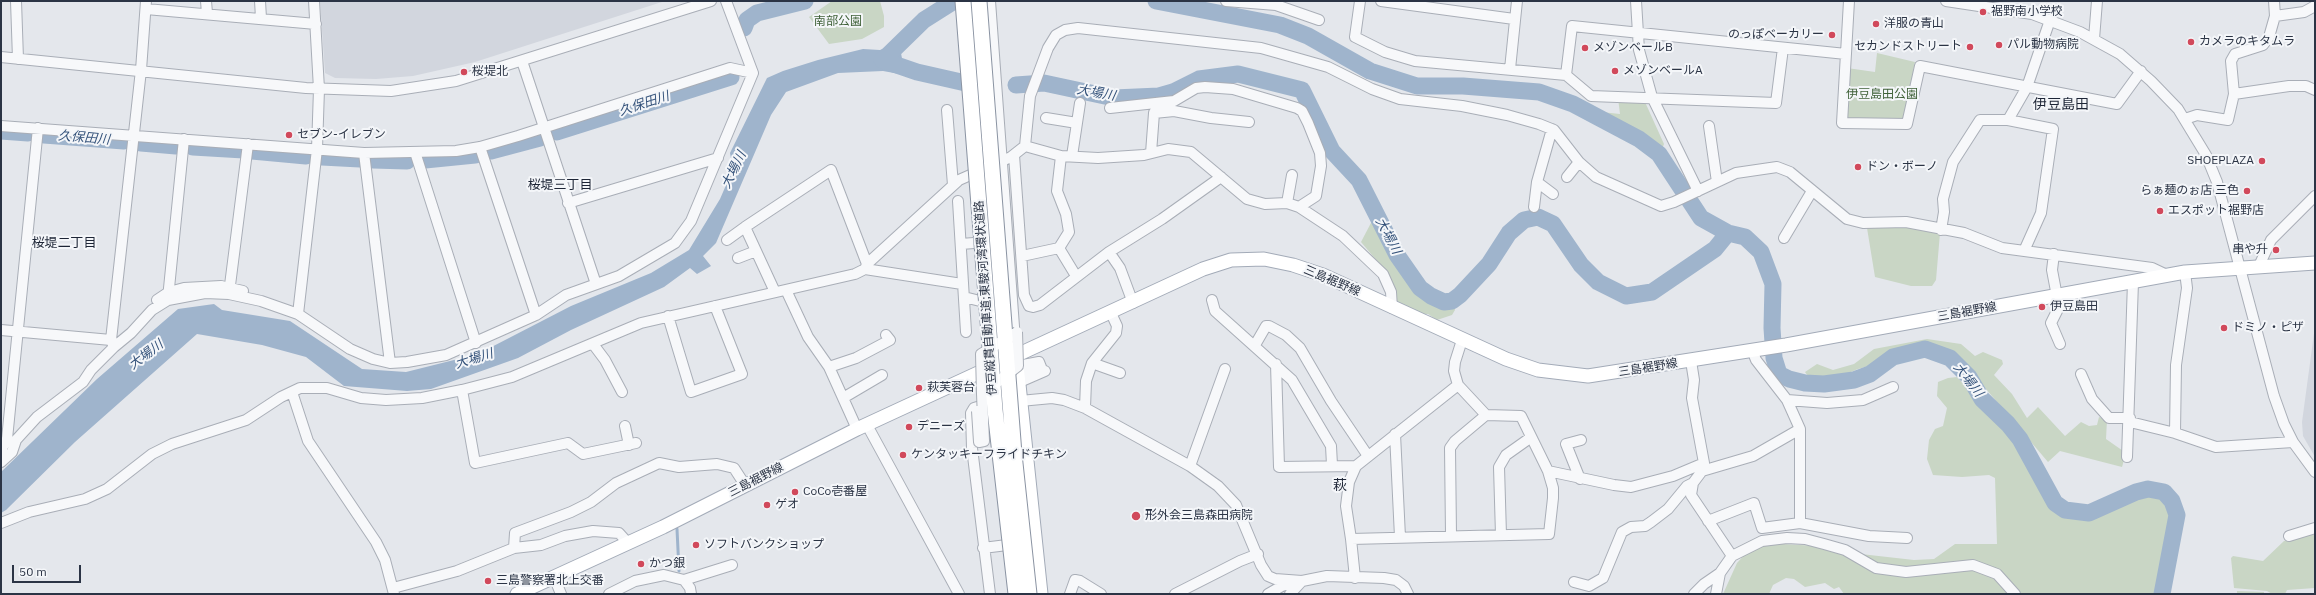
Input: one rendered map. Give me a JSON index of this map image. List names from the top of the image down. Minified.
{"streets":{"highway":["伊豆縦貫自動車道;東駿河湾環状道路"],"main road":["三島裾野線"]},"districts":["伊豆島田","桜堤三丁目","桜堤二丁目","萩"],"water":["大場川","久保田川"],"parks":["南部公園","伊豆島田公園"],"places":["裾野南小学校","洋服の青山","のっぽベーカリー","カメラのキタムラ","パル動物病院","セカンドストリート","メゾンベールB","メゾンベールA","桜堤北","セブン-イレブン","SHOEPLAZA","ドン・ボーノ","らぁ麺のぉ店 三色","エスポット裾野店","串や升","伊豆島田","ドミノ・ピザ","萩芙蓉台","デニーズ","ケンタッキーフライドチキン","CoCo壱番屋","ゲオ","形外会三島森田病院","ソフトバンクショップ","かつ銀","三島警察署北上交番"],"scale_bar":"50 m"}
